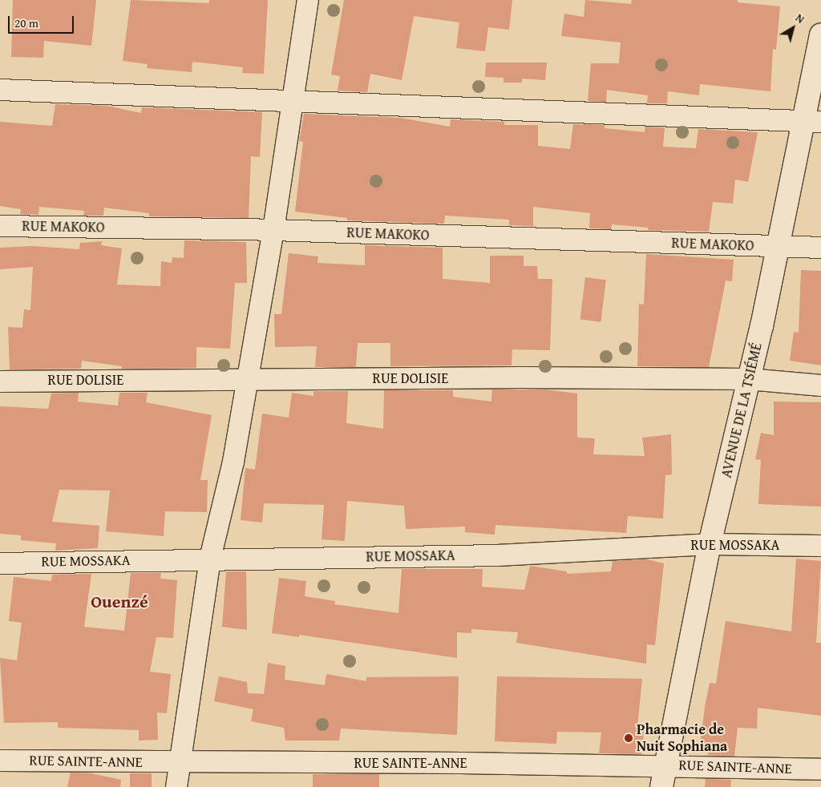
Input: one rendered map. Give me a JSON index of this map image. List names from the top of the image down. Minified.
{"streets":{"main road":["AVENUE DE LA TSIÉMÉ"],"street":["RUE MAKOKO","RUE DOLISIE","RUE MOSSAKA","RUE SAINTE-ANNE"]},"crossings":[["RUE MAKOKO","AVENUE DE LA TSIÉMÉ"],["RUE DOLISIE","AVENUE DE LA TSIÉMÉ"],["AVENUE DE LA TSIÉMÉ","RUE MOSSAKA"],["AVENUE DE LA TSIÉMÉ","RUE SAINTE-ANNE"]],"districts":["Ouenzé"],"places":["Pharmacie de Nuit Sophiana"],"scale_bar":"20 m","north":"top right"}
